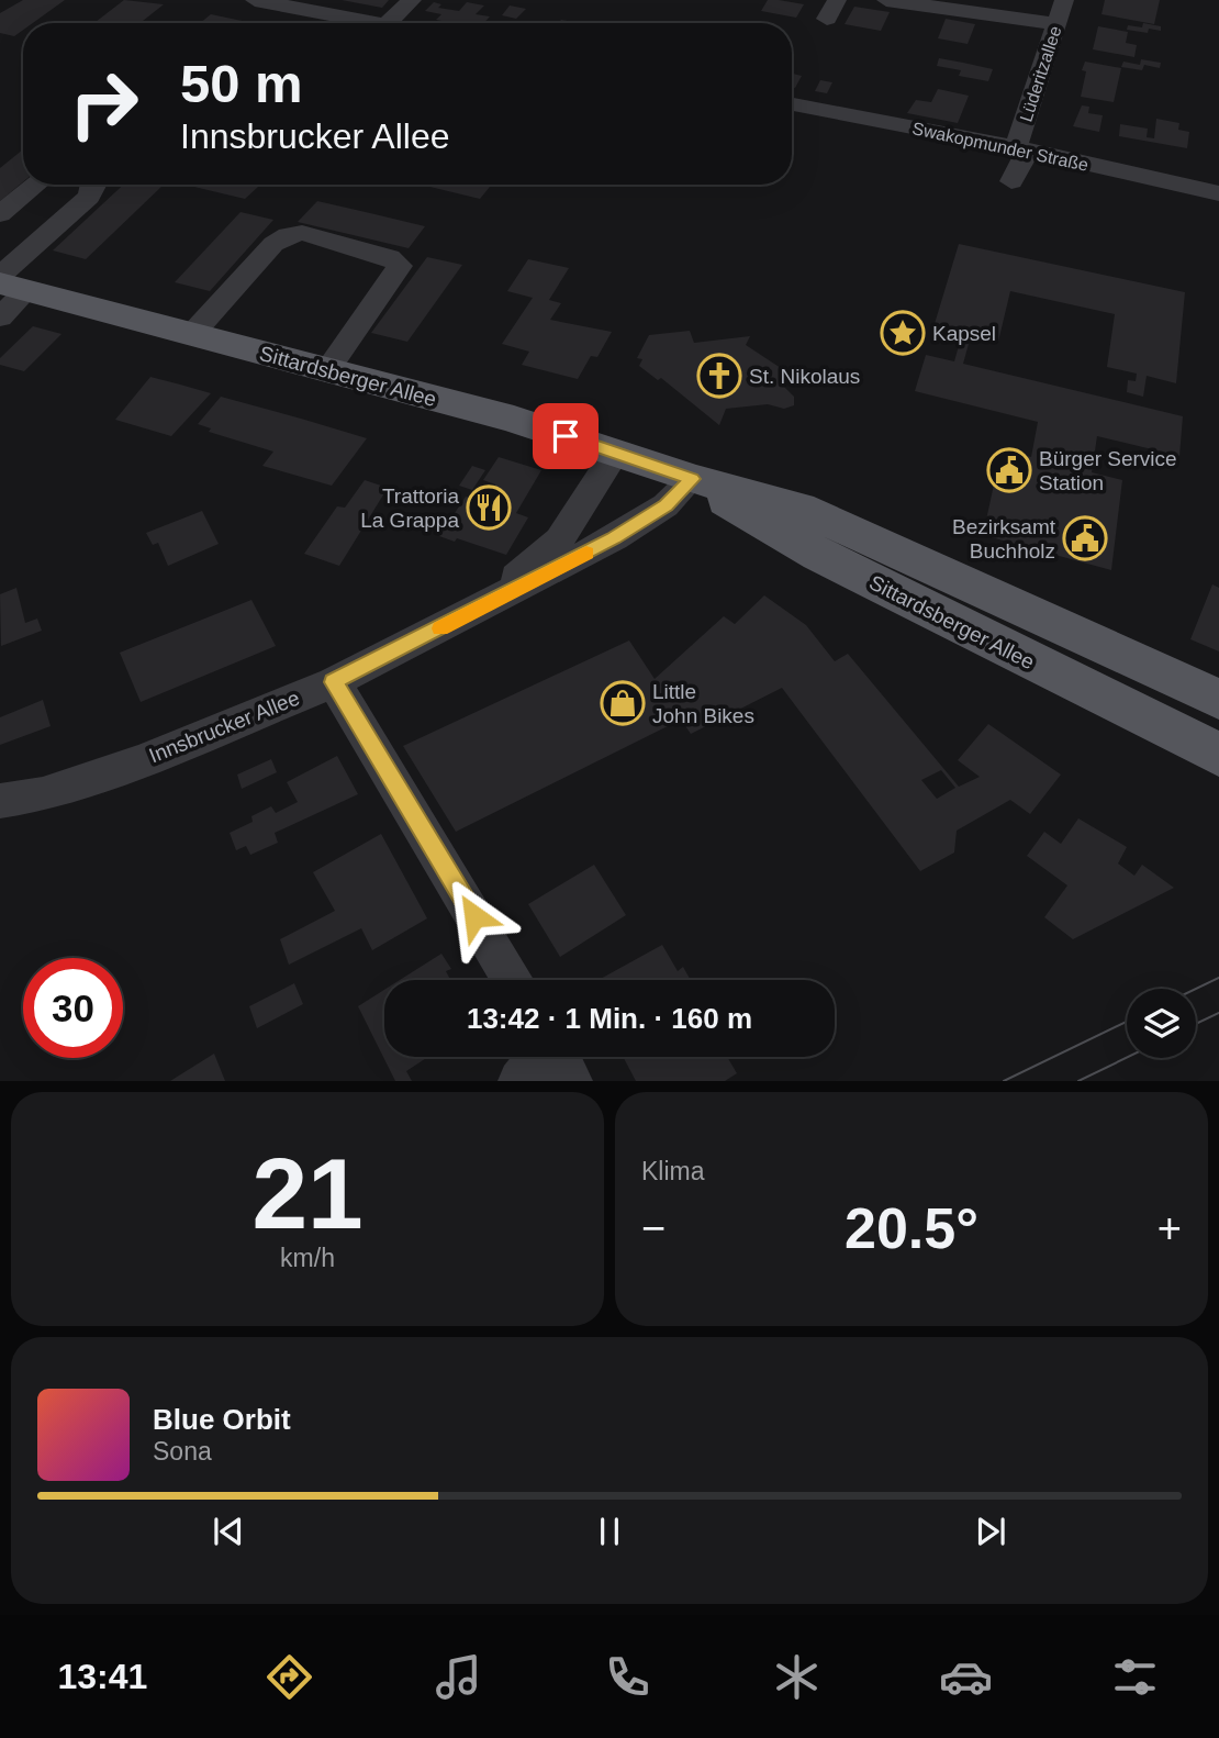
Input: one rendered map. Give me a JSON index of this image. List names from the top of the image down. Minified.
{"streets":{"main road":["Sittardsberger Allee"],"street":["Lüderitzallee","Swakopmunder Straße","Innsbrucker Allee"]},"crossings":[["Lüderitzallee","Swakopmunder Straße"],["Sittardsberger Allee","Innsbrucker Allee"]],"places":{"place":["Kapsel"],"church":["St. Nikolaus"],"public building":["Bürger Service Station","Bezirksamt Buchholz"],"restaurant":["Trattoria La Grappa"],"shop":["Little John Bikes"]},"page":{"turn":["50 m","Innsbrucker Allee"],"limit":"30","trip":"13:42 · 1 Min. · 160 m","tile":[["21","km/h"],"Klima"],"heat":["−","20.5°","+"],"song":["Blue Orbit","Sona"],"tabs":"13:41"}}
